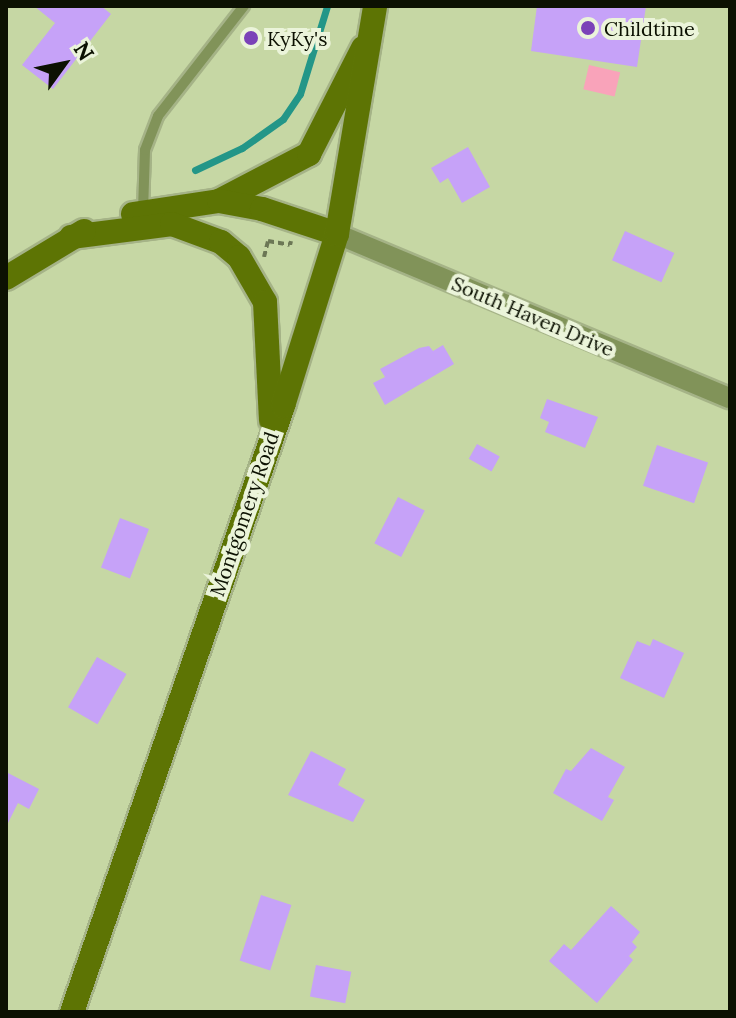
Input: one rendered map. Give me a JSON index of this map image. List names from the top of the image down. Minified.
{"streets":{"main road":["Montgomery Road"],"street":["South Haven Drive"]},"crossings":[["South Haven Drive","Montgomery Road"]],"places":["Childtime","KyKy's"],"north":"top right"}
